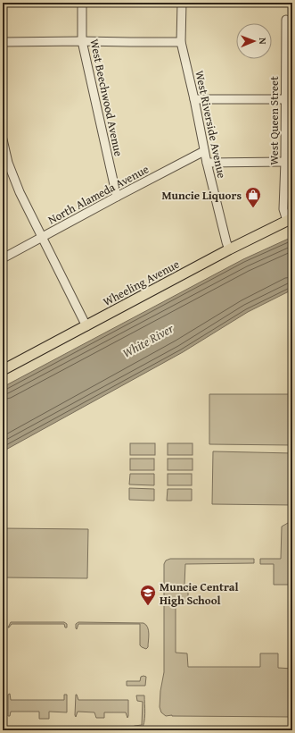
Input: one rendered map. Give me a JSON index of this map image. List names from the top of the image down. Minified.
{"streets":{"main road":["Wheeling Avenue"],"street":["West Beechwood Avenue","West Queen Street","West Riverside Avenue","North Alameda Avenue"]},"crossings":[["West Beechwood Avenue","North Alameda Avenue"],["West Queen Street","Wheeling Avenue"],["West Riverside Avenue","North Alameda Avenue"],["West Riverside Avenue","Wheeling Avenue"]],"water":["White River"],"places":{"shop":["Muncie Liquors"],"school or university":["Muncie Central High School"]},"north":"right"}
